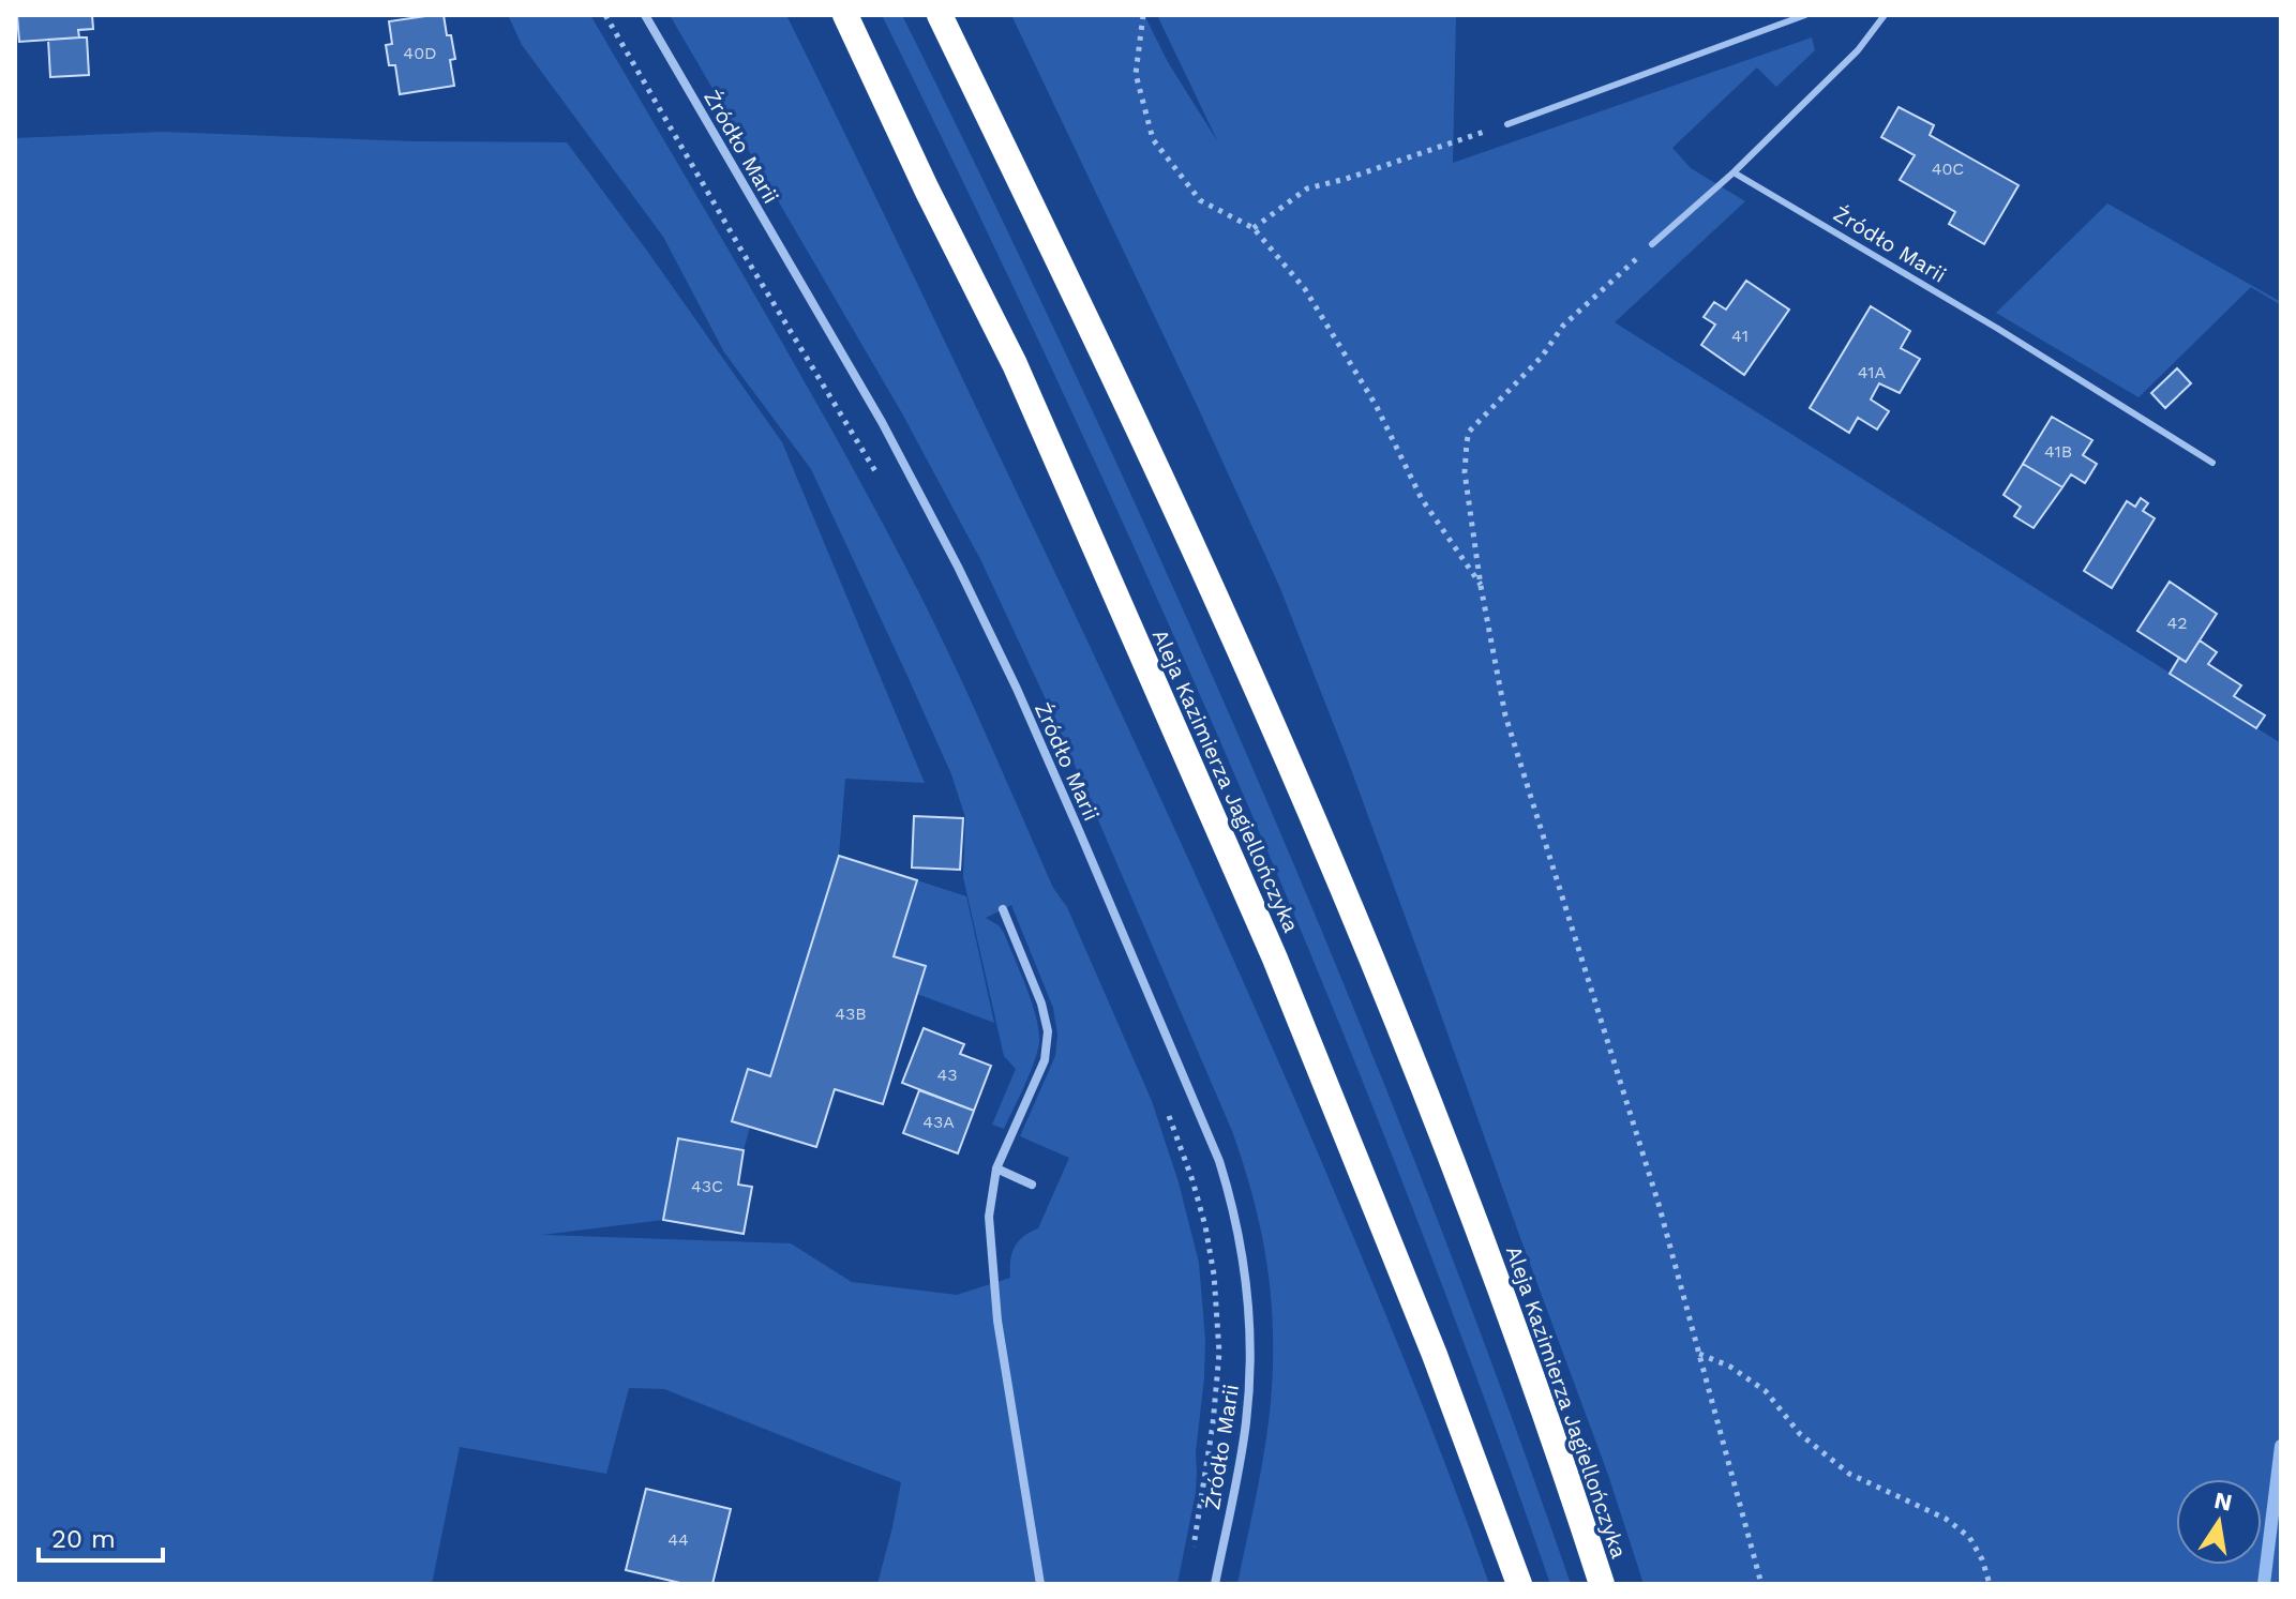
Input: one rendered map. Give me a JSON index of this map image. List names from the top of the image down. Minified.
{"streets":{"highway":["Aleja Kazimierza Jagiellończyka"],"street":["Źródło Marii"]},"house_numbers":["40D","40C","41","41A","41B","42","43B","43","43A","43C","44"],"scale_bar":"20 m","north":"top"}
